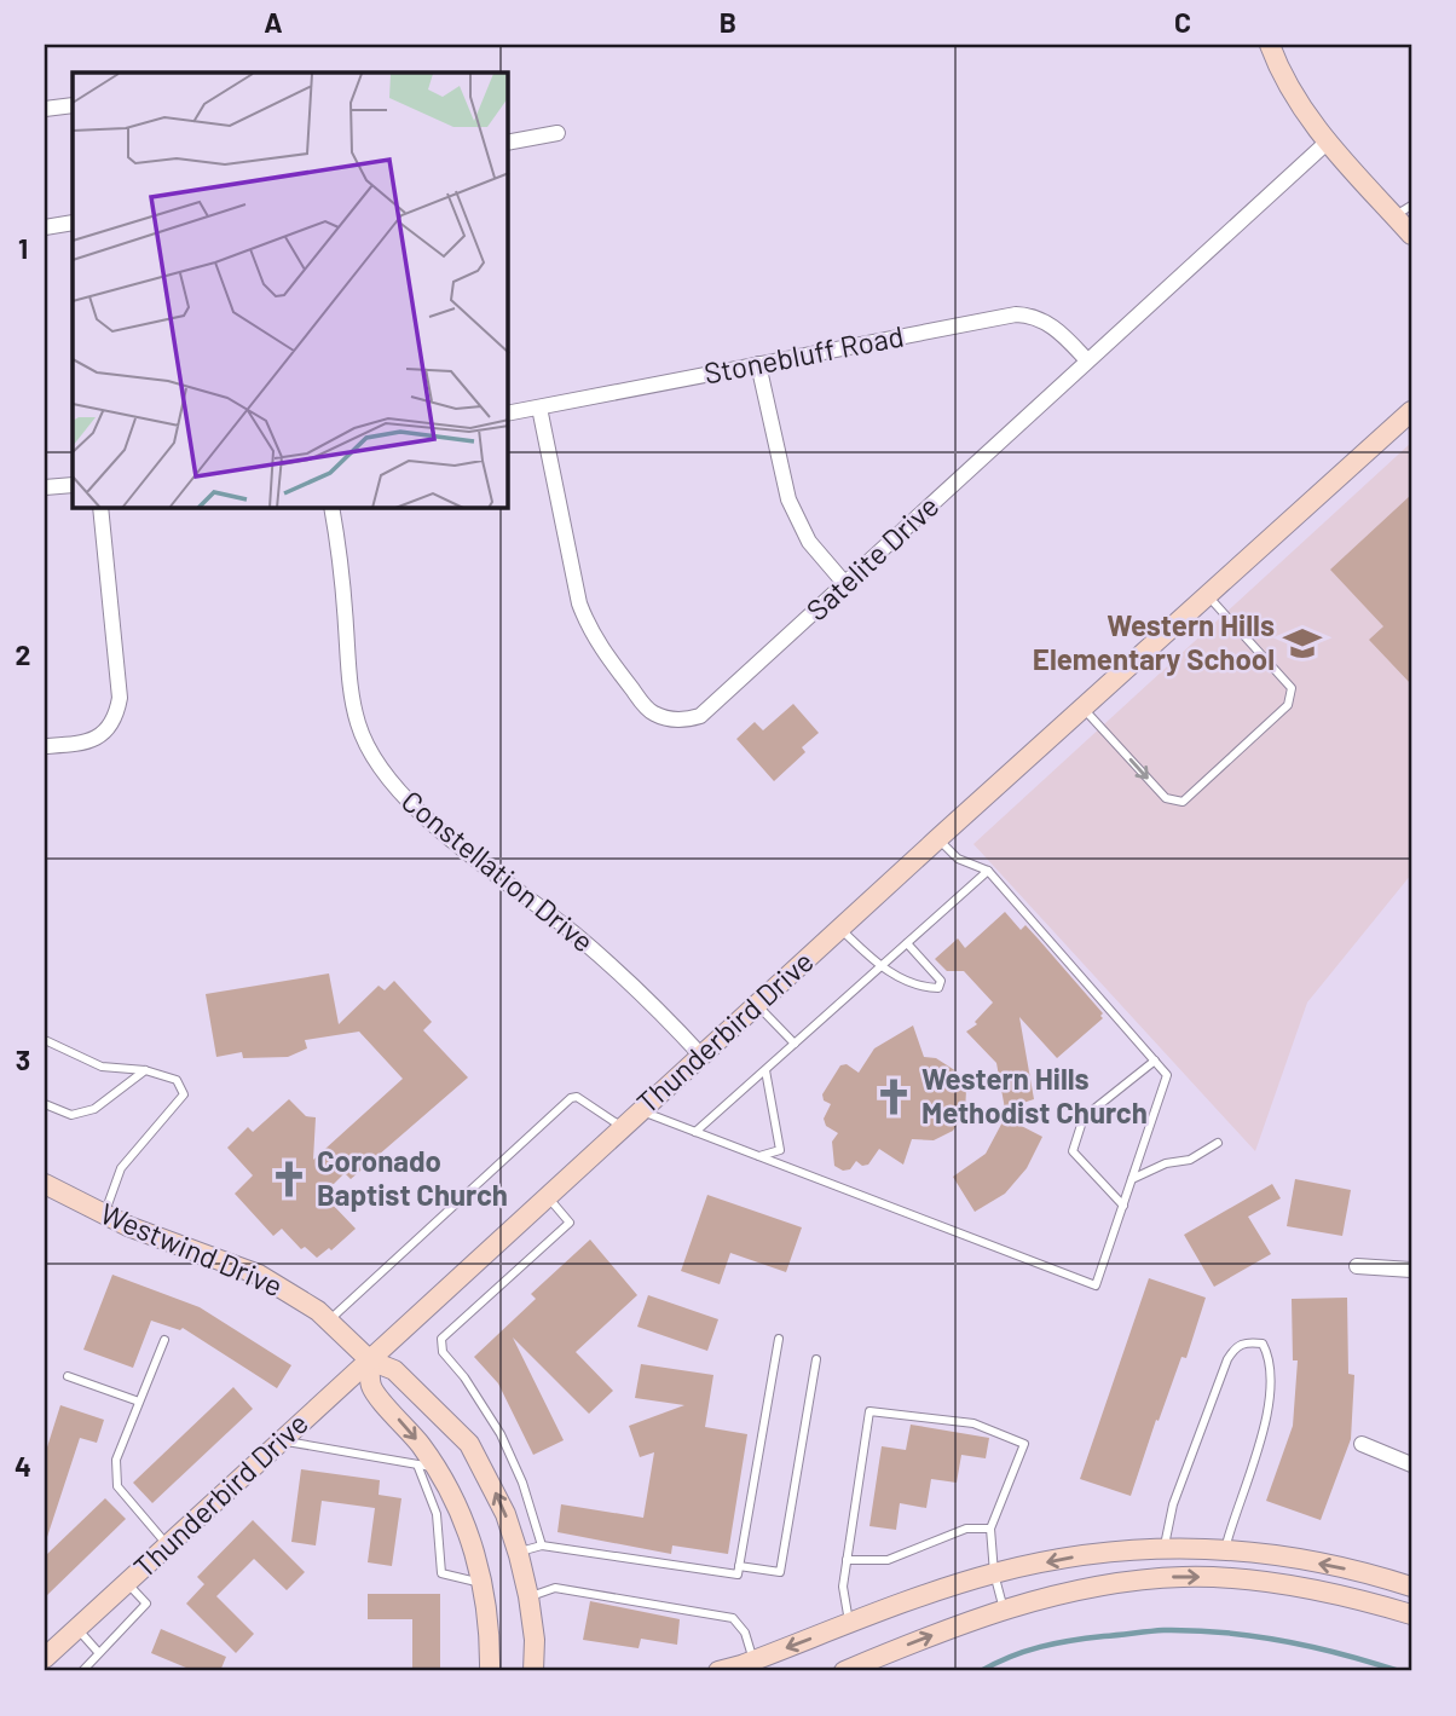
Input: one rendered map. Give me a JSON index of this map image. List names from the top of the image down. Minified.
{"streets":{"street":["Stonebluff Road","Satelite Drive","Constellation Drive","Thunderbird Drive","Westwind Drive"]},"crossings":[["Stonebluff Road","Satelite Drive"],["Constellation Drive","Thunderbird Drive"],["Thunderbird Drive","Westwind Drive"]],"places":{"school or university":["Western Hills Elementary School"],"church":["Western Hills Methodist Church","Coronado Baptist Church"]},"grid":{"columns":["A","B","C"],"rows":["1","2","3","4"]}}
